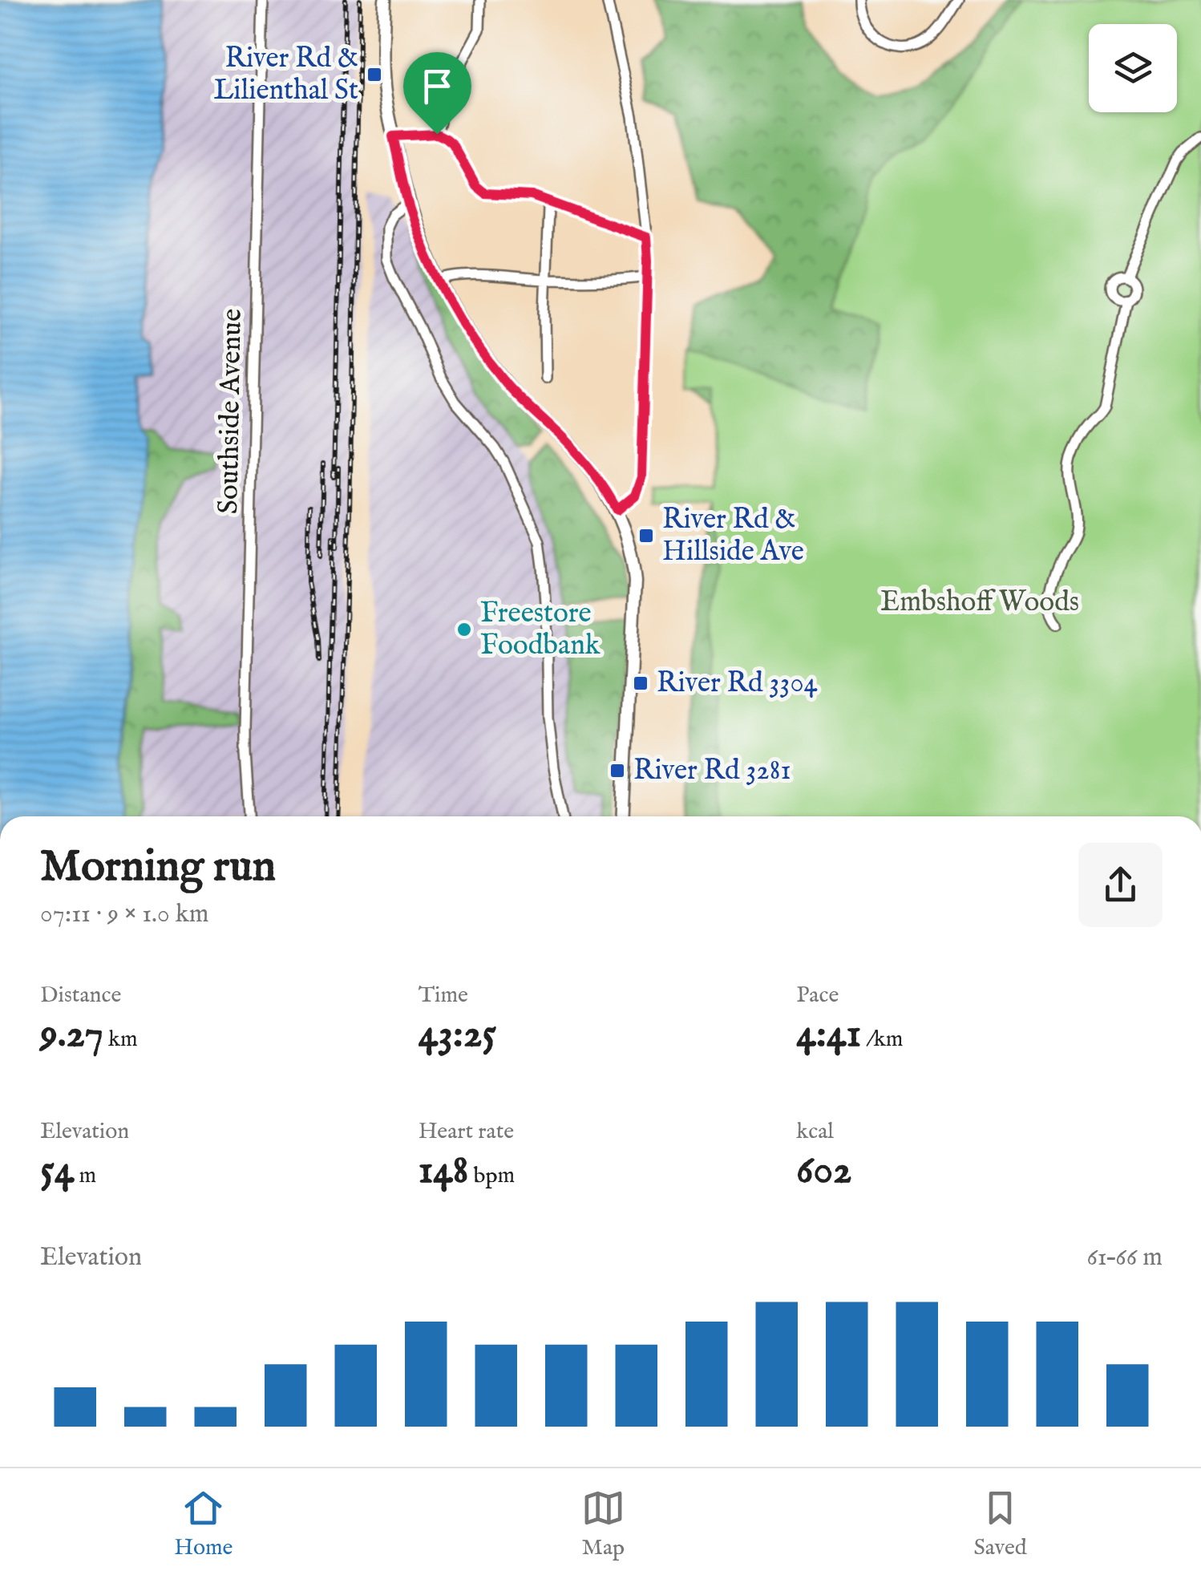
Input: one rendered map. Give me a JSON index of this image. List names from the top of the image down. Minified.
{"streets":{"street":["Southside Avenue"]},"parks":["Embshoff Woods"],"places":{"transit":["River Rd & Lilienthal St","River Rd & Hillside Ave","River Rd 3304","River Rd 3281"],"other":["Freestore Foodbank"]},"page":{"heading":["Morning run","07:11 · 9 × 1.0 km"],"stats":[["Distance","9.27 km"],["Time","43:25"],["Pace","4:41 /km"],["Elevation","54 m"],["Heart rate","148 bpm"],["kcal","602"]],"chart":["Elevation","61–66 m"],"tabs":["Home","Map","Saved"]}}
